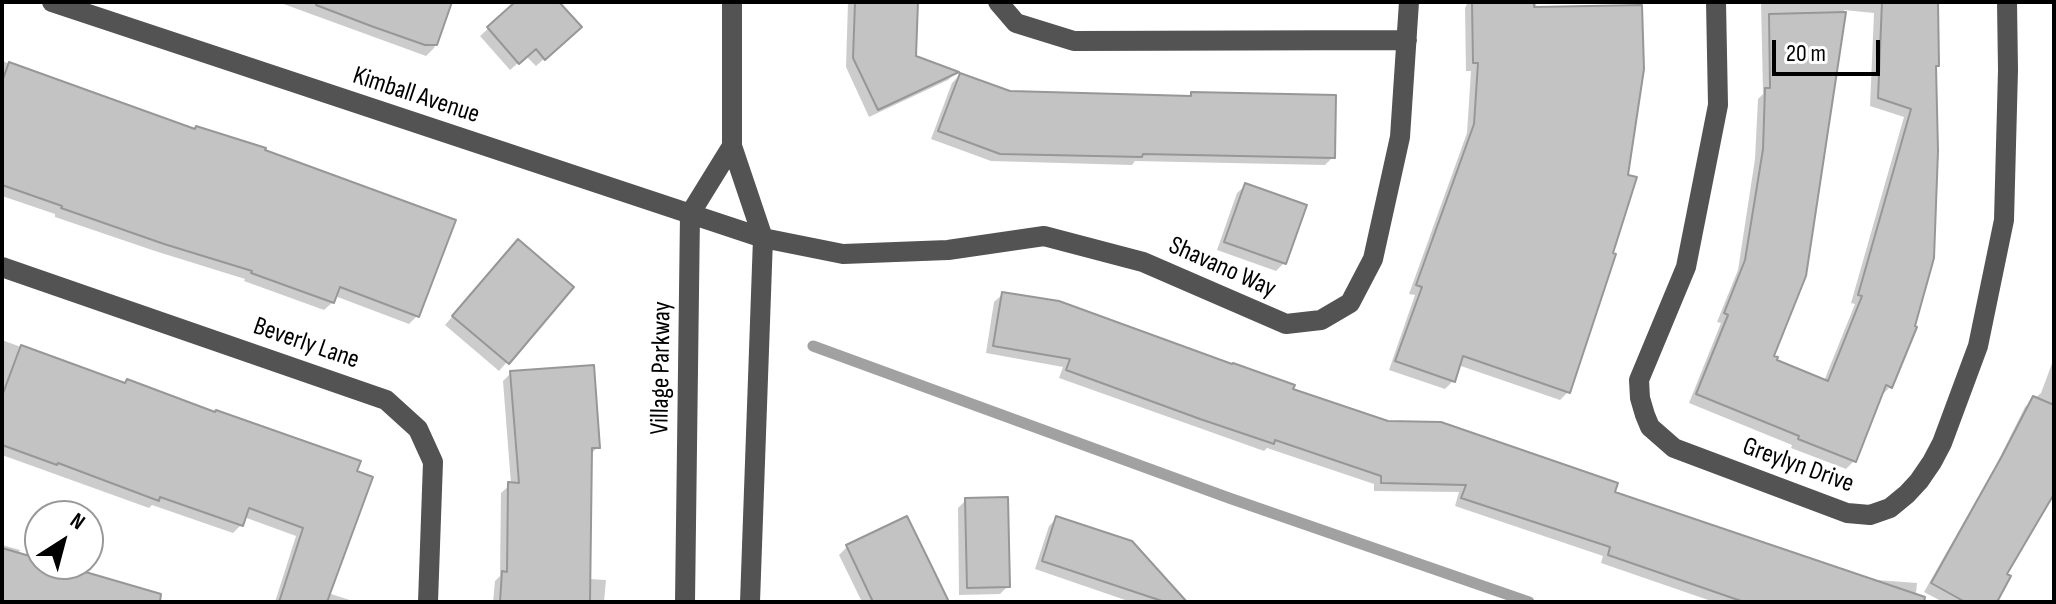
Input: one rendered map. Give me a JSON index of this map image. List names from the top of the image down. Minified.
{"streets":{"street":["Kimball Avenue","Shavano Way","Beverly Lane","Village Parkway","Greylyn Drive"]},"crossings":[["Kimball Avenue","Shavano Way"],["Kimball Avenue","Village Parkway"]],"scale_bar":"20 m","north":"top right"}
